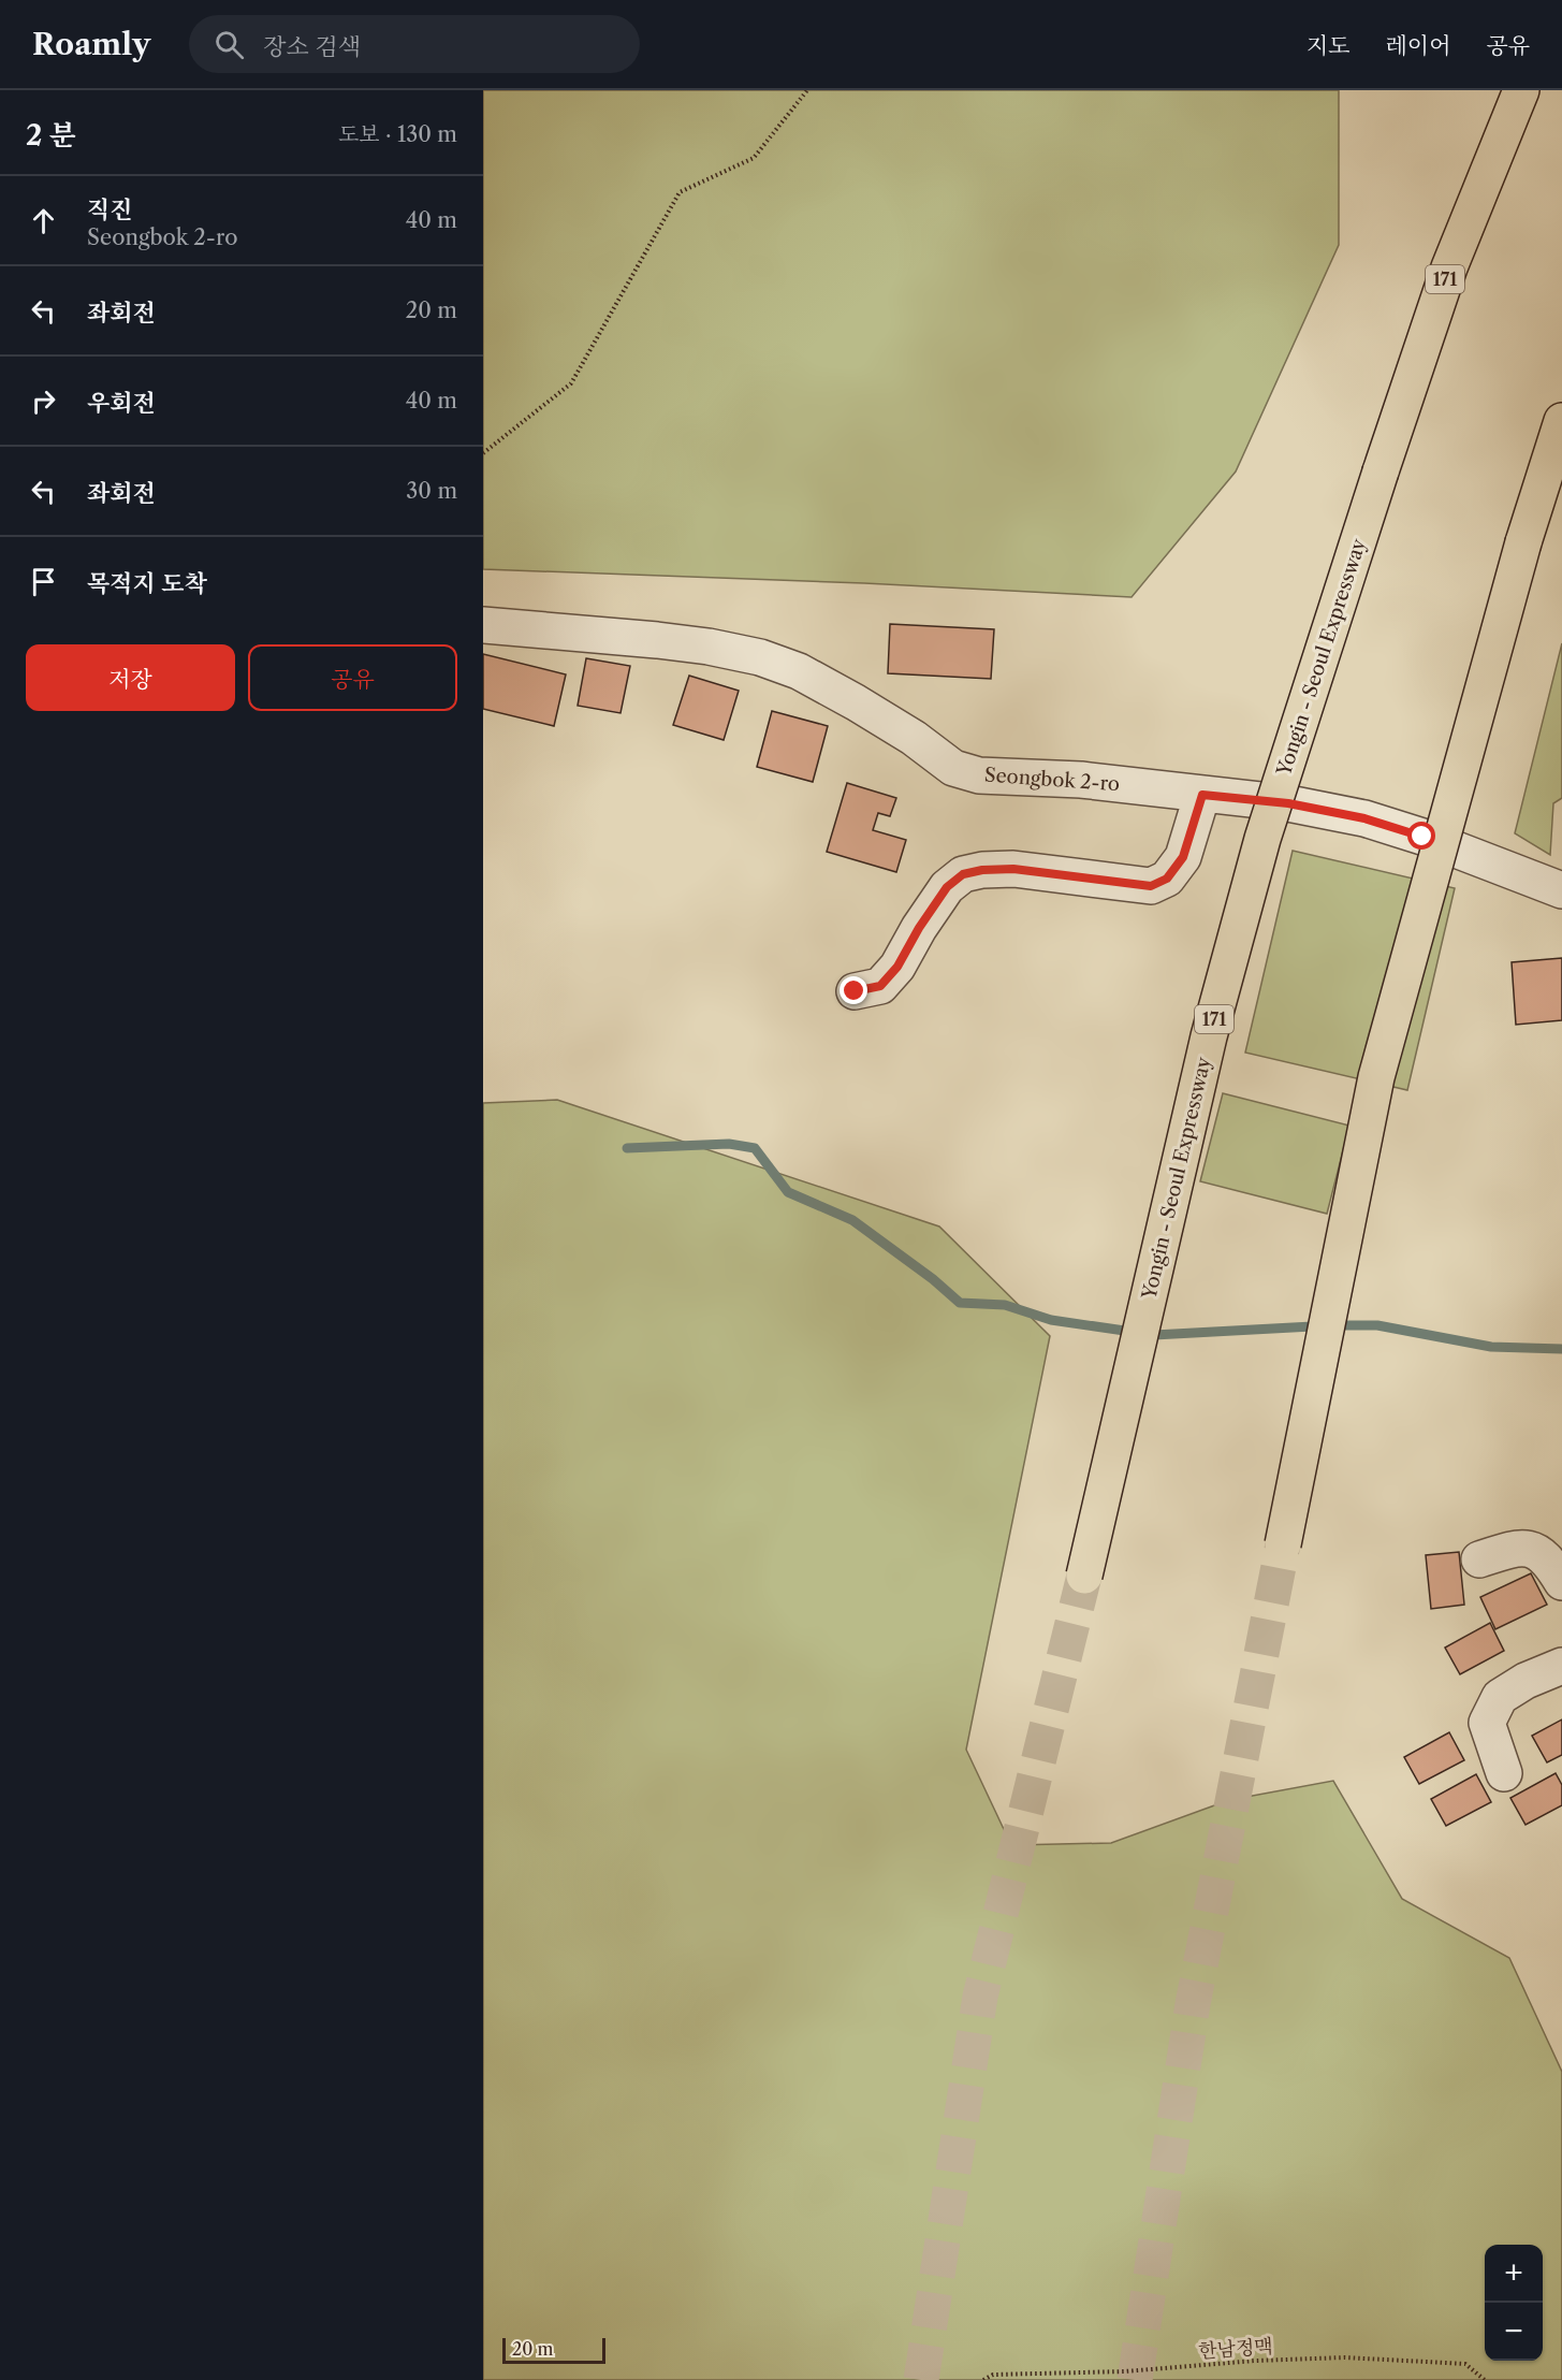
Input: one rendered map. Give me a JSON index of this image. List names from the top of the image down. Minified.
{"streets":{"highway":["171","Yongin - Seoul Expressway"],"street":["Seongbok 2-ro"],"path":["한남정맥"]},"scale_bar":"20 m","page":{"header":"Roamly","search":"장소 검색","nav":["지도","레이어","공유"],"heading":["2 분","도보 · 130 m"],"list":[["직진","Seongbok 2-ro","40 m"],["좌회전","20 m"],["우회전","40 m"],["좌회전","30 m"],"목적지 도착"],"buttons":["저장","공유"],"map_buttons":["+","−"],"scale":"20 m"}}
